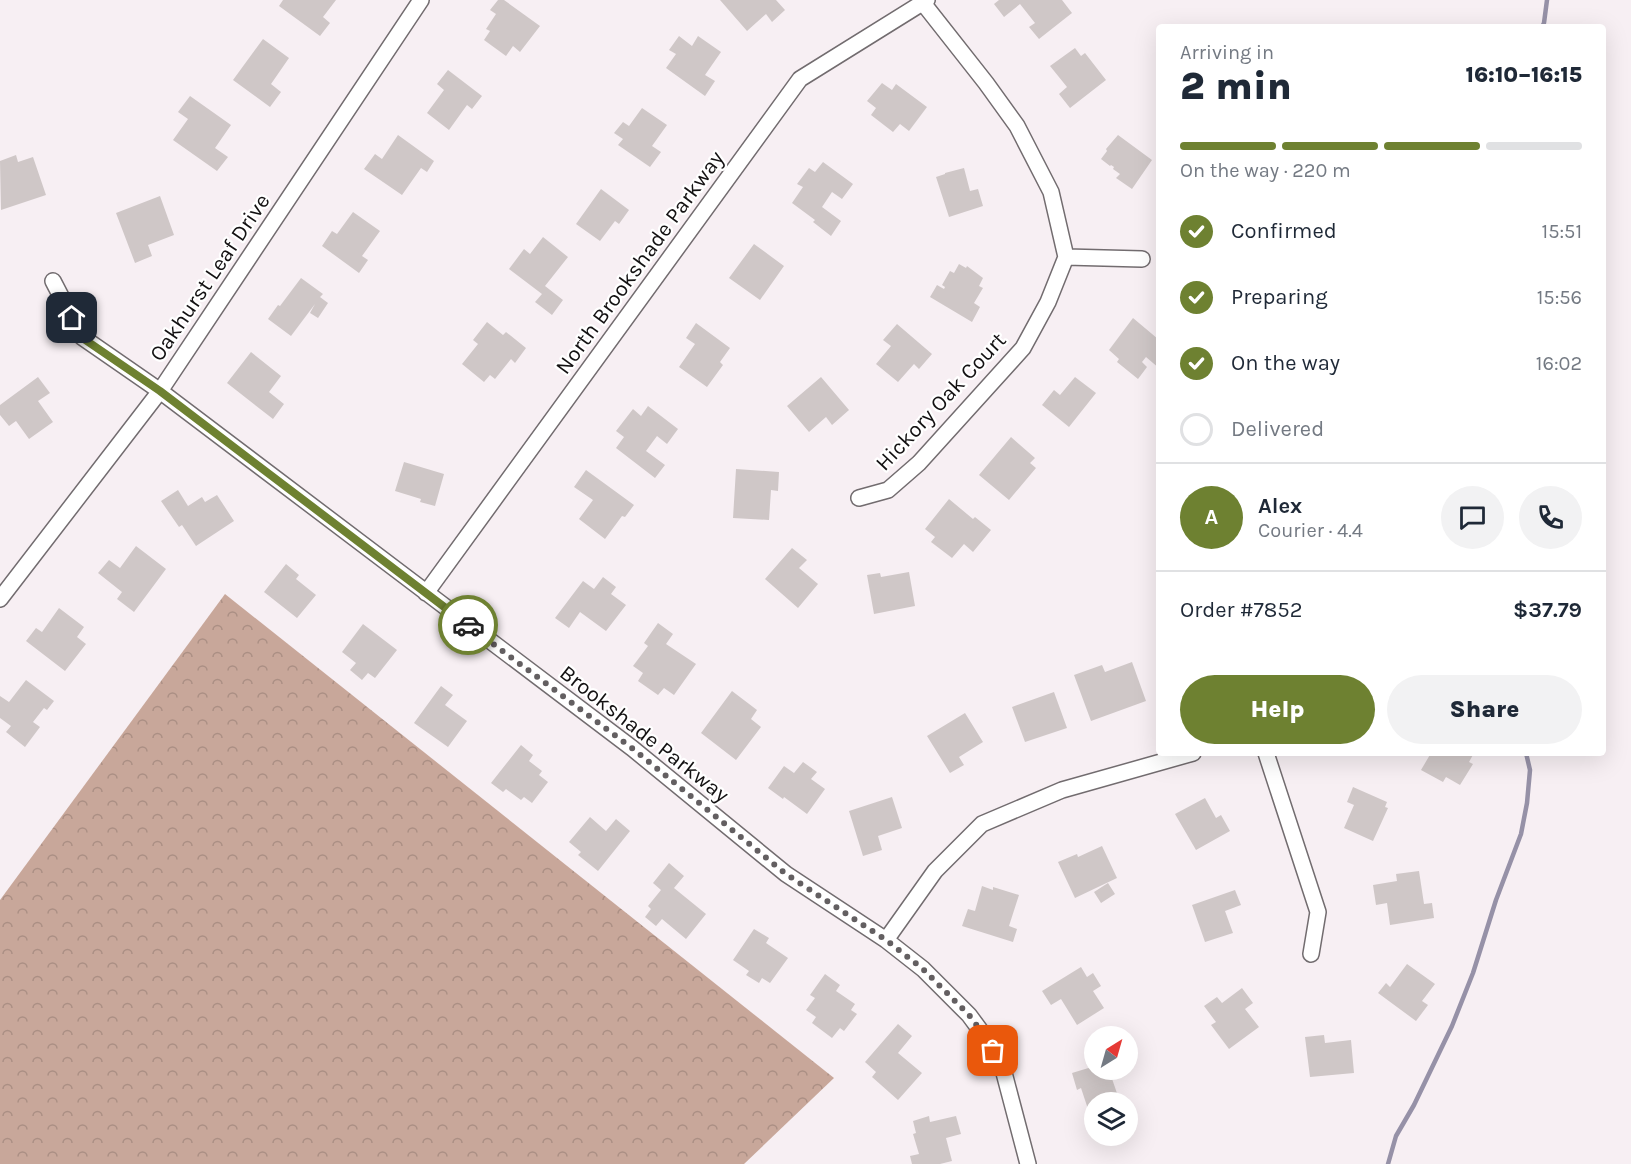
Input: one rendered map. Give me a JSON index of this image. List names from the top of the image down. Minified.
{"streets":{"street":["North Brookshade Parkway","Oakhurst Leaf Drive","Hickory Oak Court","Brookshade Parkway"]},"crossings":[["North Brookshade Parkway","Brookshade Parkway"],["Oakhurst Leaf Drive","Brookshade Parkway"]],"north":"top right","page":{"heading":["2 min","Arriving in","16:10–16:15"],"panel":["Alex","Courier · 4.4","Order #7852","$37.79"],"bar":"On the way · 220 m","list":[["Confirmed","15:51"],["Preparing","15:56"],["On the way","16:02"],"Delivered"],"round":"A","buttons":["Help","Share"]}}
